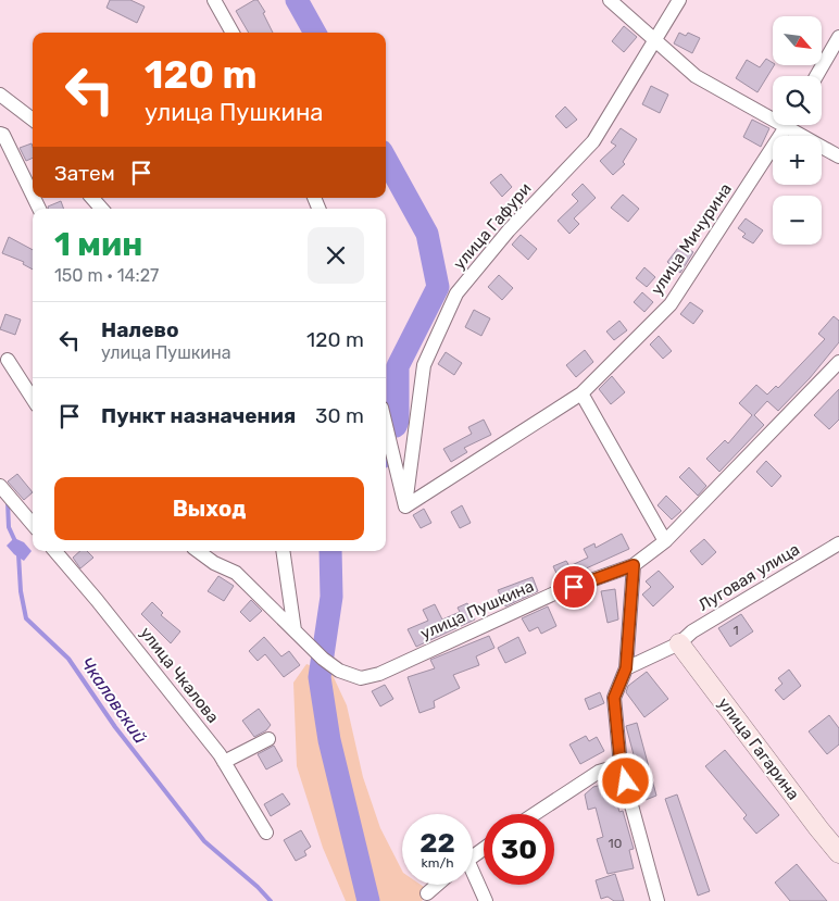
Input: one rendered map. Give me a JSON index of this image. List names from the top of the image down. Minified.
{"streets":{"street":["улица Гафури","улица Мичурина","Луговая улица","улица Пушкина","улица Чкалова","улица Гагарина"]},"crossings":[["улица Гафури","улица Мичурина"],["Луговая улица","улица Гагарина"]],"water":["Чкаловский"],"house_numbers":["1","10"],"north":"bottom right","page":{"map_buttons":["+","−"],"turn":["120 m","улица Пушкина"],"then":"Затем","heading":["1 мин","150 m · 14:27"],"list":[{"name":"Налево","note":"улица Пушкина","value":"120 m"},{"name":"Пункт назначения","value":"30 m"}],"buttons":"Выход","speed":"22 km/h","limit":"30"}}
